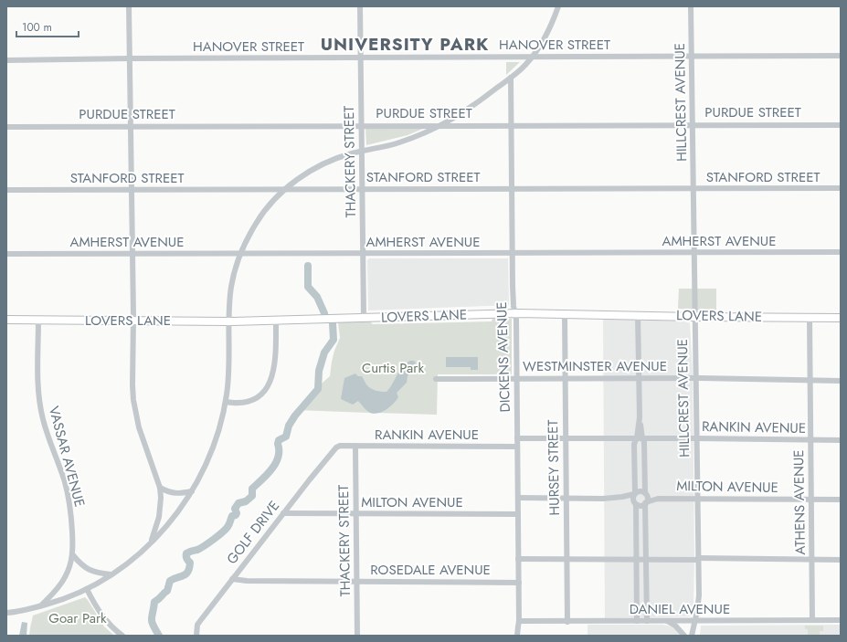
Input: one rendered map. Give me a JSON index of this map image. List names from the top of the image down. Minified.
{"streets":{"main road":["LOVERS LANE"],"street":["HANOVER STREET","HILLCREST AVENUE","PURDUE STREET","THACKERY STREET","STANFORD STREET","AMHERST AVENUE","DICKENS AVENUE","WESTMINSTER AVENUE","RANKIN AVENUE","VASSAR AVENUE","HURSEY STREET","MILTON AVENUE","ATHENS AVENUE","GOLF DRIVE","ROSEDALE AVENUE","DANIEL AVENUE"]},"crossings":[["HANOVER STREET","HILLCREST AVENUE"],["HANOVER STREET","THACKERY STREET"],["HILLCREST AVENUE","PURDUE STREET"],["HILLCREST AVENUE","STANFORD STREET"],["HILLCREST AVENUE","AMHERST AVENUE"],["HILLCREST AVENUE","LOVERS LANE"],["HILLCREST AVENUE","WESTMINSTER AVENUE"],["HILLCREST AVENUE","RANKIN AVENUE"],["HILLCREST AVENUE","MILTON AVENUE"],["HILLCREST AVENUE","DANIEL AVENUE"],["PURDUE STREET","THACKERY STREET"],["PURDUE STREET","DICKENS AVENUE"],["THACKERY STREET","STANFORD STREET"],["THACKERY STREET","AMHERST AVENUE"],["THACKERY STREET","LOVERS LANE"],["THACKERY STREET","RANKIN AVENUE"],["THACKERY STREET","MILTON AVENUE"],["THACKERY STREET","ROSEDALE AVENUE"],["STANFORD STREET","DICKENS AVENUE"],["AMHERST AVENUE","DICKENS AVENUE"],["LOVERS LANE","DICKENS AVENUE"],["LOVERS LANE","VASSAR AVENUE"],["LOVERS LANE","HURSEY STREET"],["LOVERS LANE","ATHENS AVENUE"],["DICKENS AVENUE","WESTMINSTER AVENUE"],["DICKENS AVENUE","RANKIN AVENUE"],["DICKENS AVENUE","MILTON AVENUE"],["DICKENS AVENUE","ROSEDALE AVENUE"],["DICKENS AVENUE","DANIEL AVENUE"],["WESTMINSTER AVENUE","HURSEY STREET"],["WESTMINSTER AVENUE","ATHENS AVENUE"],["RANKIN AVENUE","HURSEY STREET"],["RANKIN AVENUE","ATHENS AVENUE"],["RANKIN AVENUE","GOLF DRIVE"],["HURSEY STREET","DANIEL AVENUE"],["MILTON AVENUE","ATHENS AVENUE"],["MILTON AVENUE","GOLF DRIVE"],["ATHENS AVENUE","DANIEL AVENUE"],["GOLF DRIVE","ROSEDALE AVENUE"]],"districts":["UNIVERSITY PARK"],"parks":["Curtis Park","Goar Park"],"scale_bar":"100 m"}
